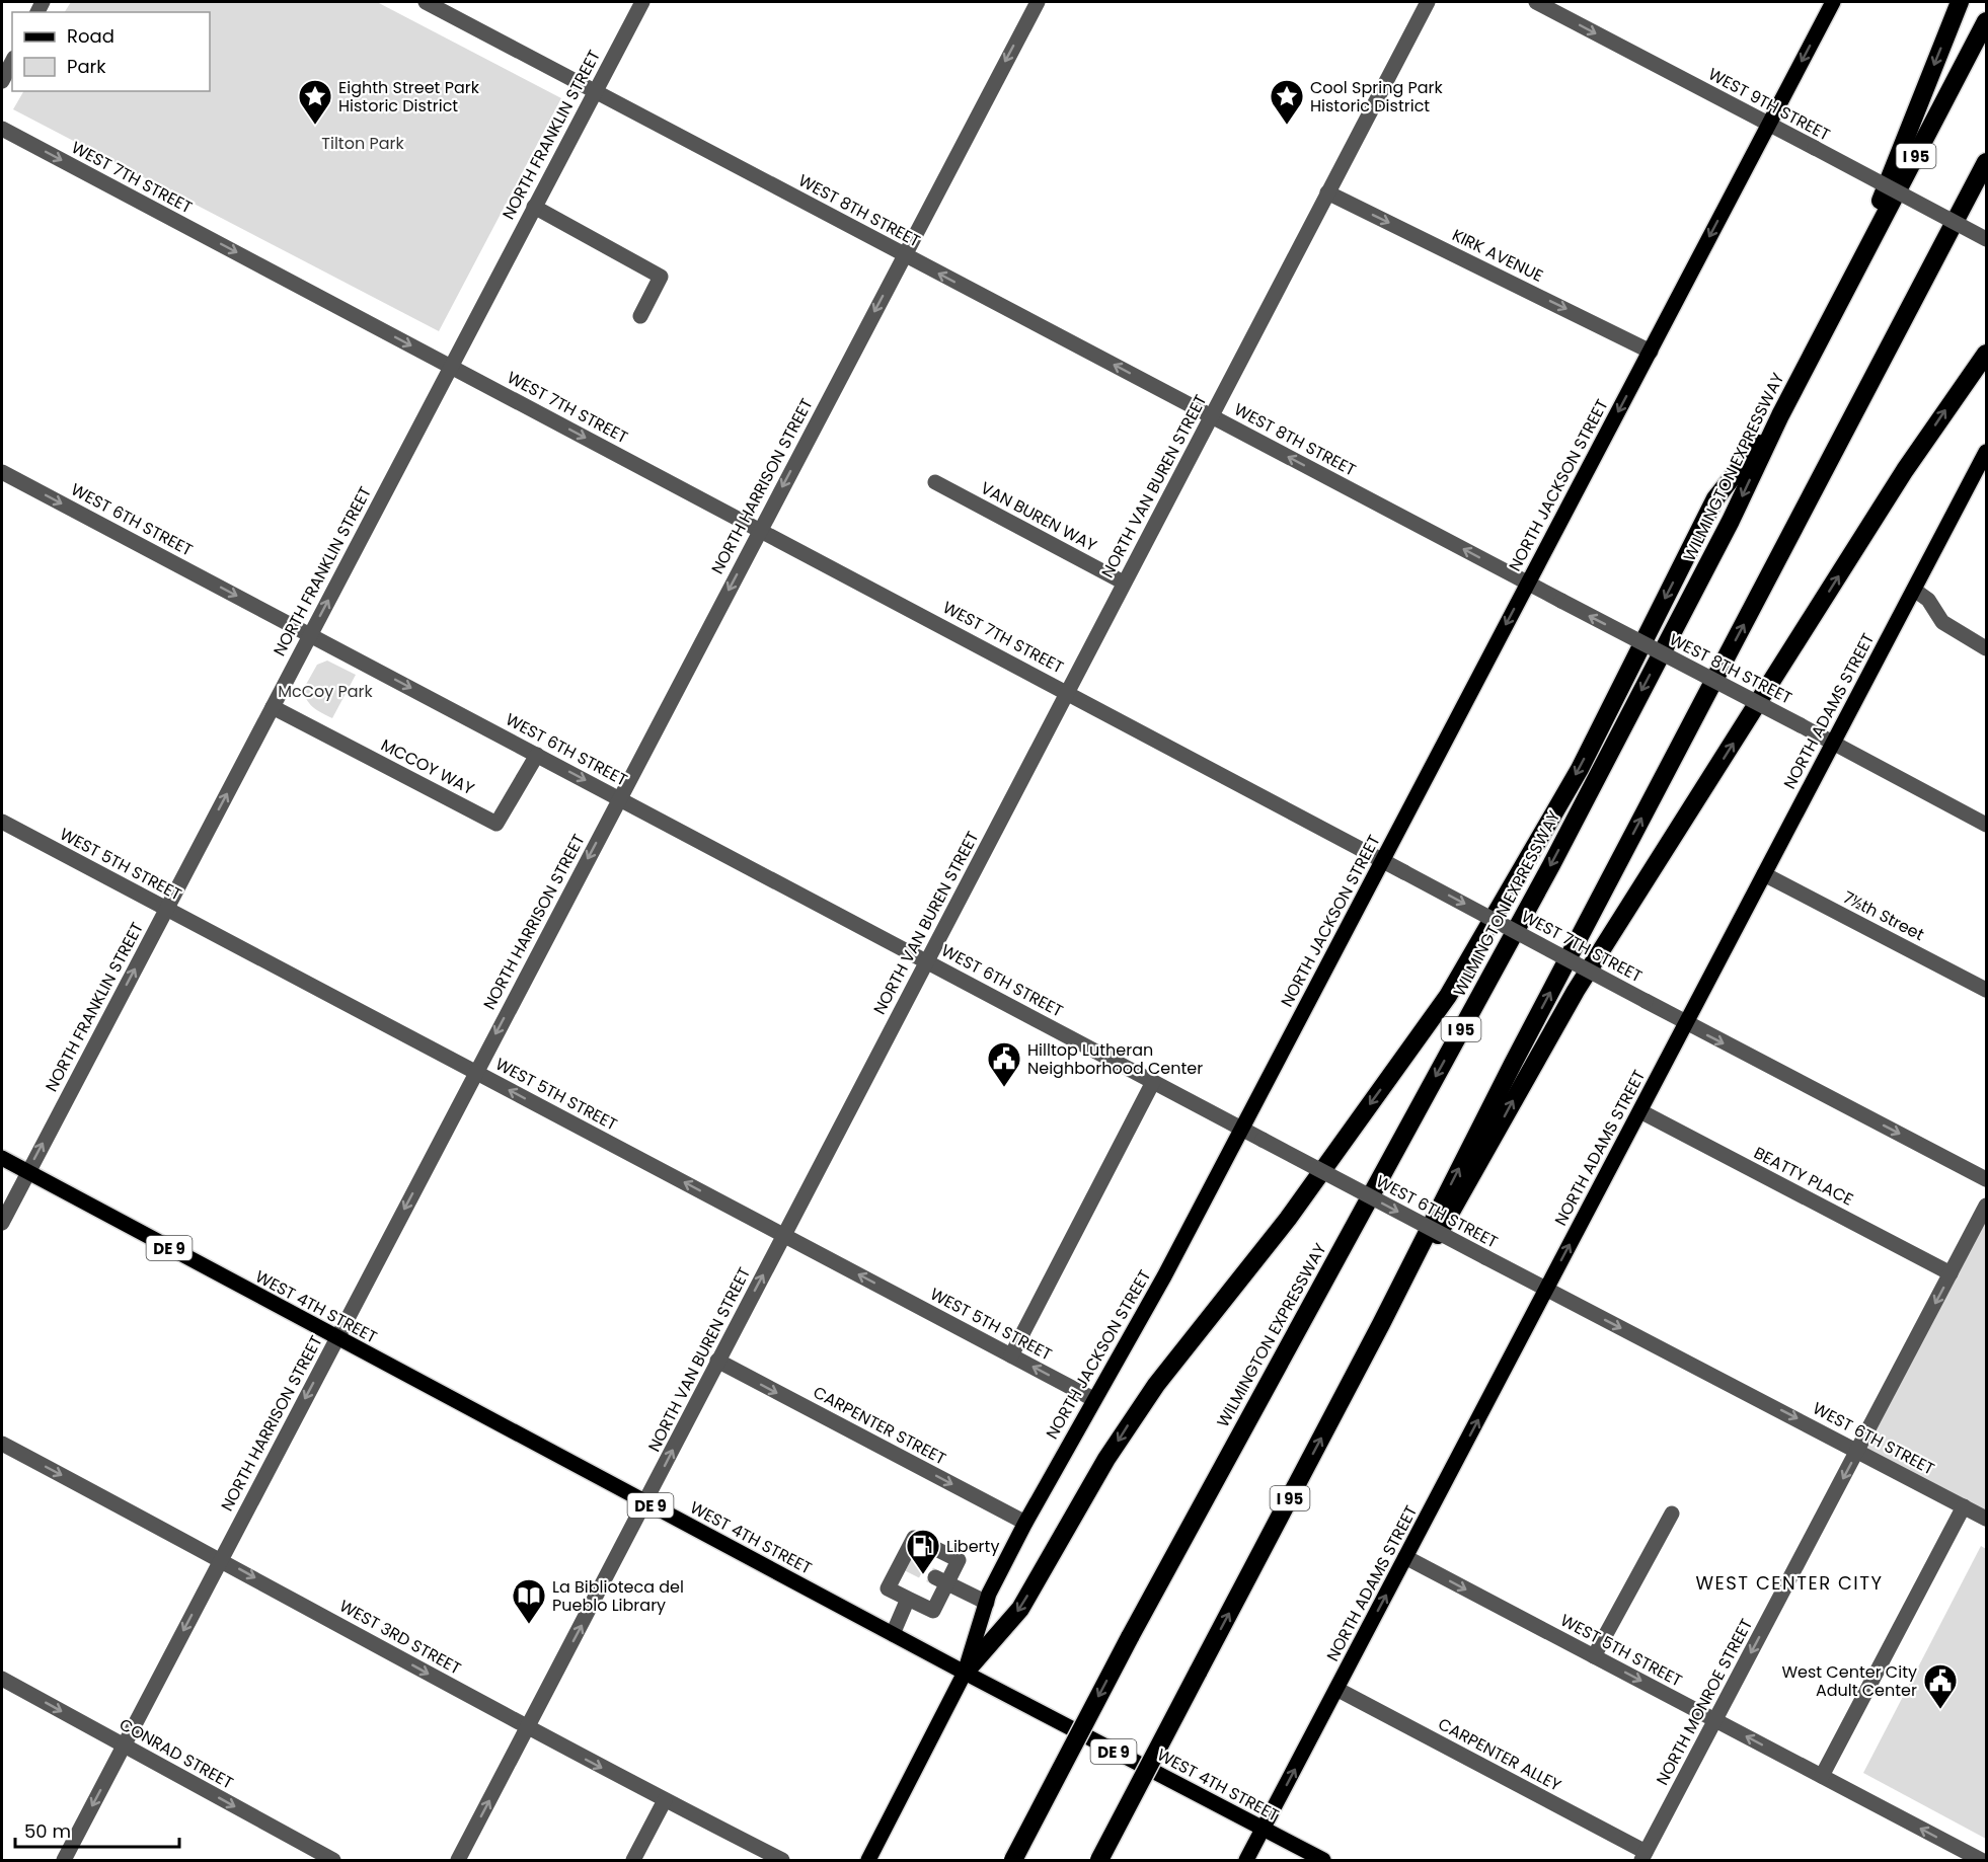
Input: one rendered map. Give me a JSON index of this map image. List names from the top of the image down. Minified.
{"streets":{"highway":["I 95","WILMINGTON EXPRESSWAY"],"main road":["NORTH JACKSON STREET","NORTH ADAMS STREET","DE 9","WEST 4TH STREET"],"street":["WEST 9TH STREET","NORTH FRANKLIN STREET","WEST 7TH STREET","WEST 8TH STREET","KIRK AVENUE","NORTH HARRISON STREET","NORTH VAN BUREN STREET","VAN BUREN WAY","WEST 6TH STREET","MCCOY WAY","WEST 5TH STREET","7½th Street","BEATTY PLACE","CARPENTER STREET","WEST 3RD STREET","NORTH MONROE STREET","CONRAD STREET","CARPENTER ALLEY"]},"crossings":[["WEST 9TH STREET","NORTH JACKSON STREET"],["NORTH FRANKLIN STREET","WEST 7TH STREET"],["NORTH FRANKLIN STREET","WEST 8TH STREET"],["NORTH FRANKLIN STREET","WEST 6TH STREET"],["NORTH FRANKLIN STREET","MCCOY WAY"],["NORTH FRANKLIN STREET","WEST 5TH STREET"],["NORTH FRANKLIN STREET","WEST 4TH STREET"],["WEST 7TH STREET","NORTH JACKSON STREET"],["WEST 7TH STREET","NORTH HARRISON STREET"],["WEST 7TH STREET","NORTH VAN BUREN STREET"],["WEST 7TH STREET","NORTH ADAMS STREET"],["WEST 8TH STREET","NORTH JACKSON STREET"],["WEST 8TH STREET","NORTH HARRISON STREET"],["WEST 8TH STREET","NORTH VAN BUREN STREET"],["WEST 8TH STREET","NORTH ADAMS STREET"],["KIRK AVENUE","NORTH JACKSON STREET"],["KIRK AVENUE","NORTH VAN BUREN STREET"],["NORTH JACKSON STREET","WEST 6TH STREET"],["NORTH JACKSON STREET","WEST 5TH STREET"],["NORTH JACKSON STREET","WEST 4TH STREET"],["NORTH JACKSON STREET","CARPENTER STREET"],["NORTH HARRISON STREET","WEST 6TH STREET"],["NORTH HARRISON STREET","WEST 5TH STREET"],["NORTH HARRISON STREET","WEST 4TH STREET"],["NORTH HARRISON STREET","WEST 3RD STREET"],["NORTH HARRISON STREET","CONRAD STREET"],["NORTH VAN BUREN STREET","VAN BUREN WAY"],["NORTH VAN BUREN STREET","WEST 6TH STREET"],["NORTH VAN BUREN STREET","WEST 5TH STREET"],["NORTH VAN BUREN STREET","WEST 4TH STREET"],["NORTH VAN BUREN STREET","CARPENTER STREET"],["NORTH VAN BUREN STREET","WEST 3RD STREET"],["WEST 6TH STREET","NORTH ADAMS STREET"],["WEST 6TH STREET","MCCOY WAY"],["WEST 6TH STREET","NORTH MONROE STREET"],["NORTH ADAMS STREET","WEST 5TH STREET"],["NORTH ADAMS STREET","7½th Street"],["NORTH ADAMS STREET","BEATTY PLACE"],["NORTH ADAMS STREET","WEST 4TH STREET"],["NORTH ADAMS STREET","CARPENTER ALLEY"],["WEST 5TH STREET","NORTH MONROE STREET"],["BEATTY PLACE","NORTH MONROE STREET"],["NORTH MONROE STREET","CARPENTER ALLEY"]],"one_way":["WEST 9TH STREET","NORTH FRANKLIN STREET","WEST 7TH STREET","WEST 8TH STREET","KIRK AVENUE","NORTH JACKSON STREET","NORTH HARRISON STREET","WEST 6TH STREET","NORTH ADAMS STREET","CARPENTER STREET","WEST 3RD STREET","CONRAD STREET"],"districts":["WEST CENTER CITY"],"parks":["Tilton Park","McCoy Park"],"places":{"place":["Eighth Street Park Historic District","Cool Spring Park Historic District"],"public building":["Hilltop Lutheran Neighborhood Center","West Center City Adult Center"],"fuel station":["Liberty"],"library":["La Biblioteca del Pueblo Library"]},"legend":["Road","Park"],"scale_bar":"50 m"}
